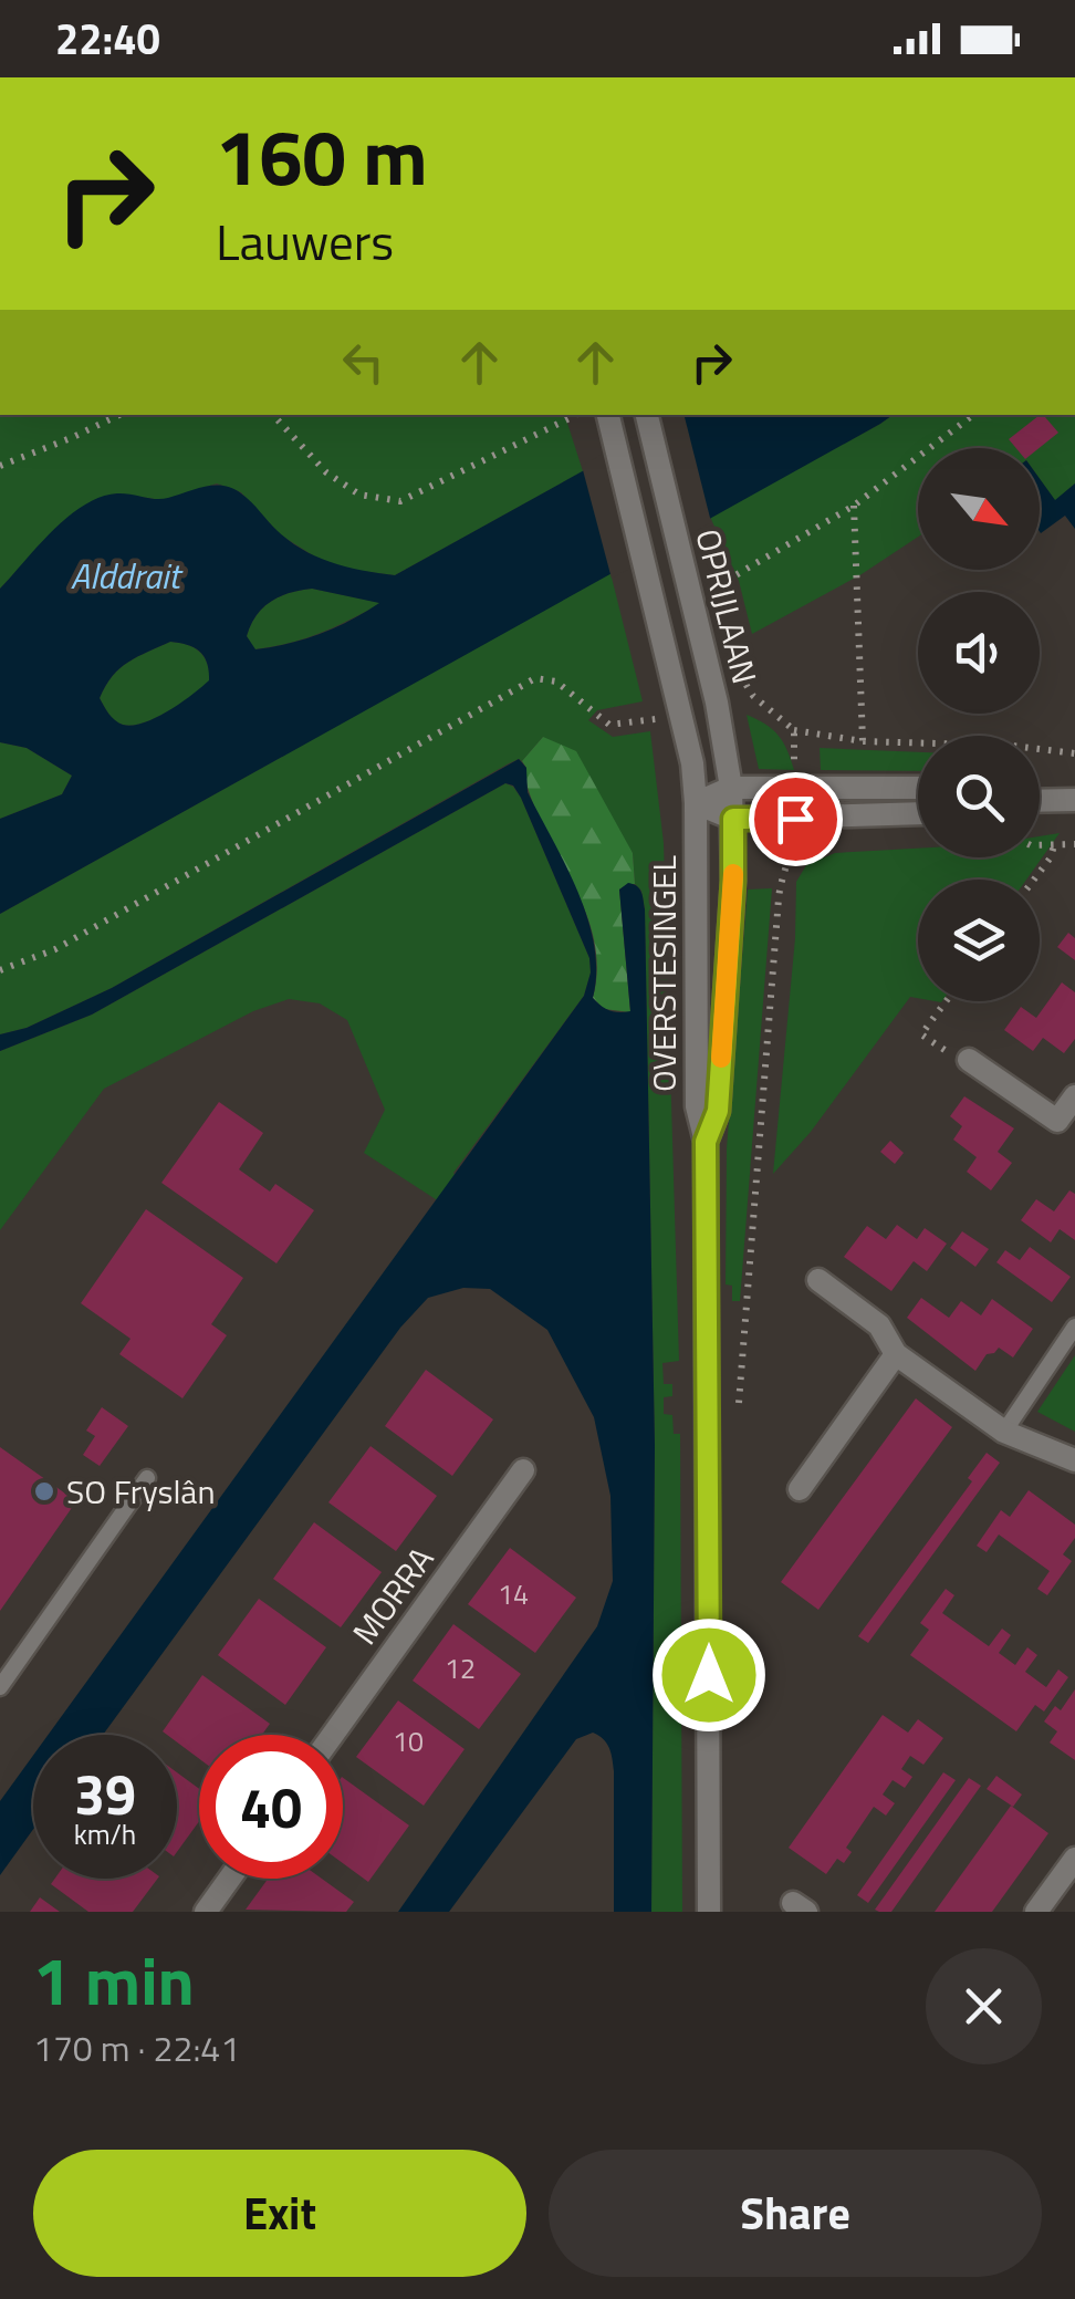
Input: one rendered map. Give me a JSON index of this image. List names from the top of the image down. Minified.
{"streets":{"street":["OPRIJLAAN","OVERSTESINGEL","MORRA"]},"crossings":[["OPRIJLAAN","OVERSTESINGEL"]],"water":["Alddrait"],"places":["SO Fryslân"],"house_numbers":["14","12","10"],"north":"bottom right","page":{"status":"22:40","turn":["160 m","Lauwers"],"speed":"39 km/h","limit":"40","heading":["1 min","170 m · 22:41"],"buttons":["Exit","Share"]}}
